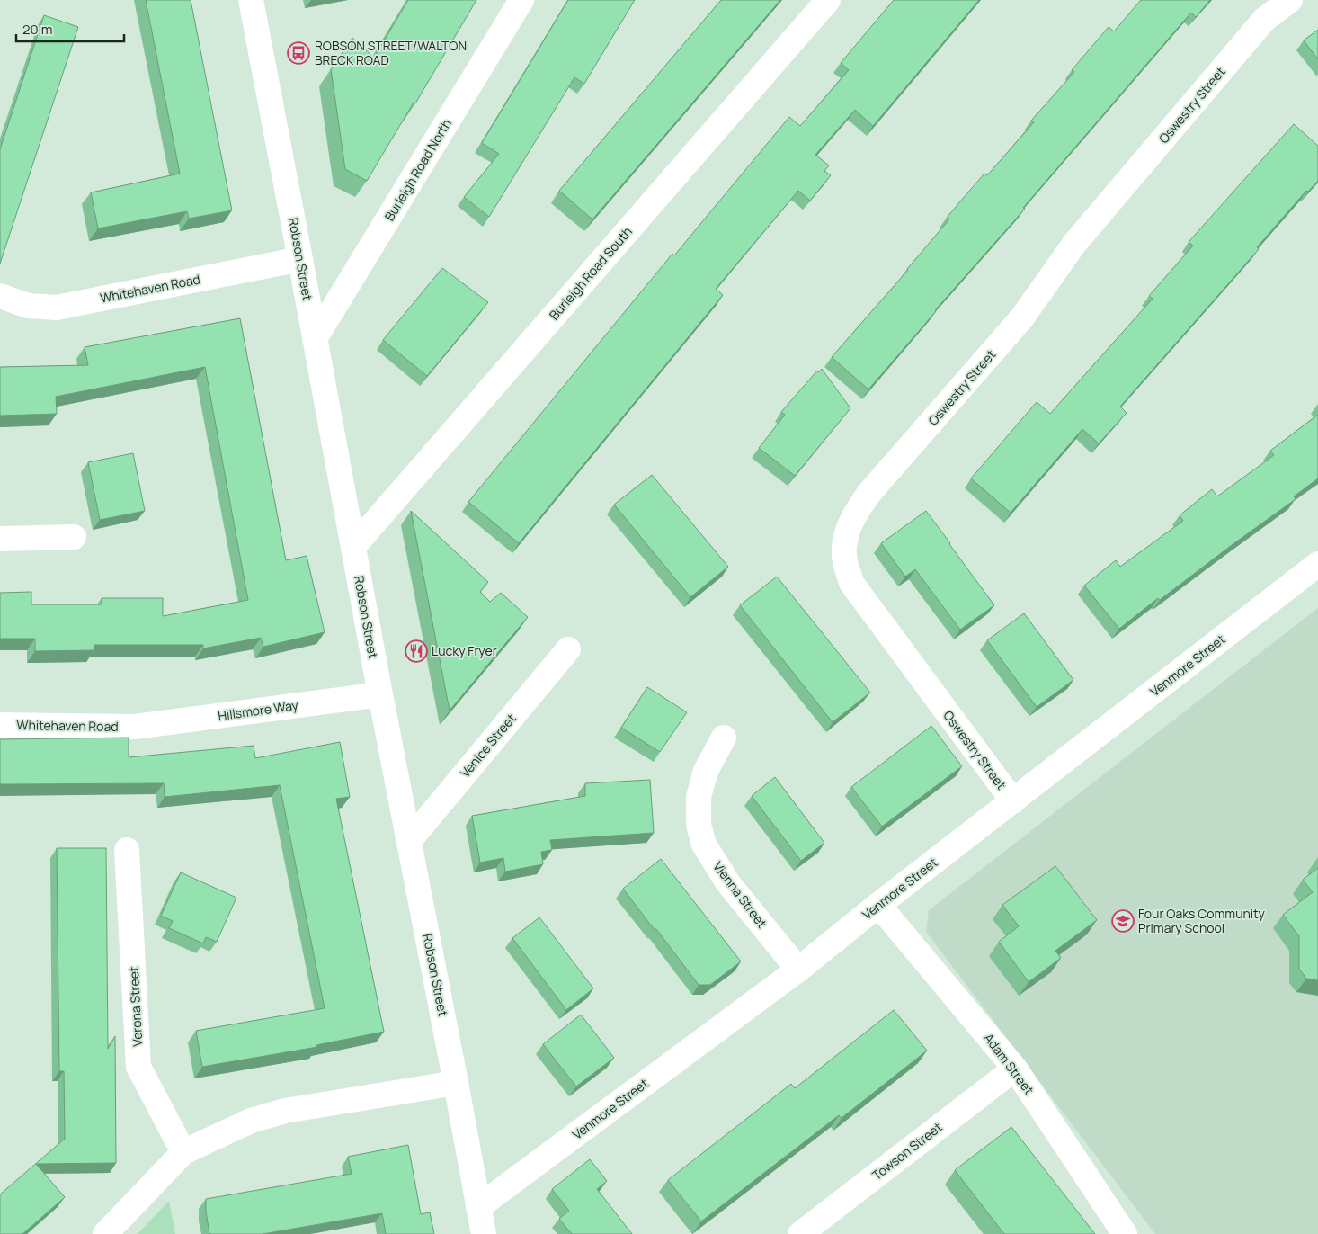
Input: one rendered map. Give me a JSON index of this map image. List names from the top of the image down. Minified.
{"streets":{"street":["Oswestry Street","Burleigh Road North","Robson Street","Burleigh Road South","Whitehaven Road","Venmore Street","Hillsmore Way","Venice Street","Vienna Street","Verona Street","Adam Street","Towson Street"]},"crossings":[["Oswestry Street","Venmore Street"],["Burleigh Road North","Robson Street"],["Robson Street","Burleigh Road South"],["Robson Street","Whitehaven Road"],["Robson Street","Venmore Street"],["Robson Street","Hillsmore Way"],["Robson Street","Venice Street"],["Whitehaven Road","Hillsmore Way"],["Venmore Street","Vienna Street"],["Venmore Street","Adam Street"],["Adam Street","Towson Street"]],"places":{"bus stop":["ROBSON STREET/WALTON BRECK ROAD"],"restaurant":["Lucky Fryer"],"school or university":["Four Oaks Community Primary School"]},"scale_bar":"20 m"}
